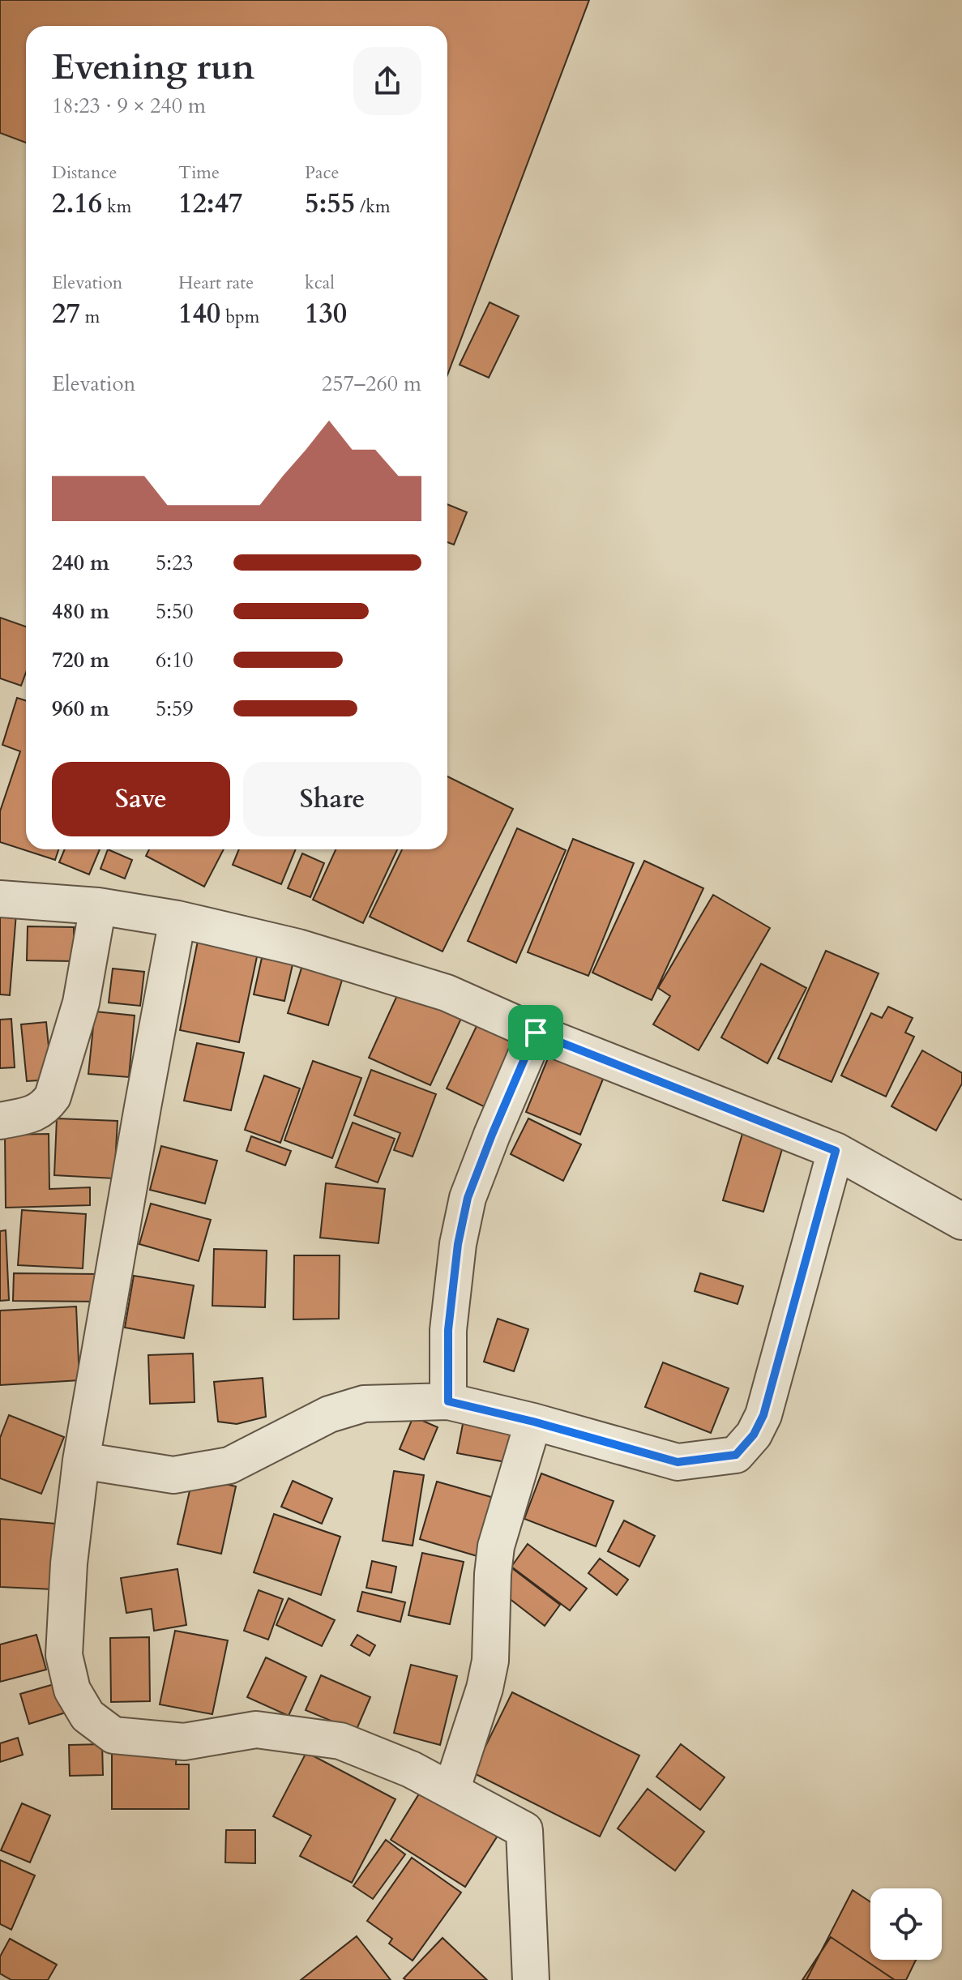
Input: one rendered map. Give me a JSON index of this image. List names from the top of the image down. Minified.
{"page":{"heading":["Evening run","18:23 · 9 × 240 m"],"stats":[["Distance","2.16 km"],["Time","12:47"],["Pace","5:55 /km"],["Elevation","27 m"],["Heart rate","140 bpm"],["kcal","130"]],"chart":["Elevation","257–260 m"],"list":[{"name":"240 m","note":"5:23"},{"name":"480 m","note":"5:50"},{"name":"720 m","note":"6:10"},{"name":"960 m","note":"5:59"}],"buttons":["Save","Share"]}}
